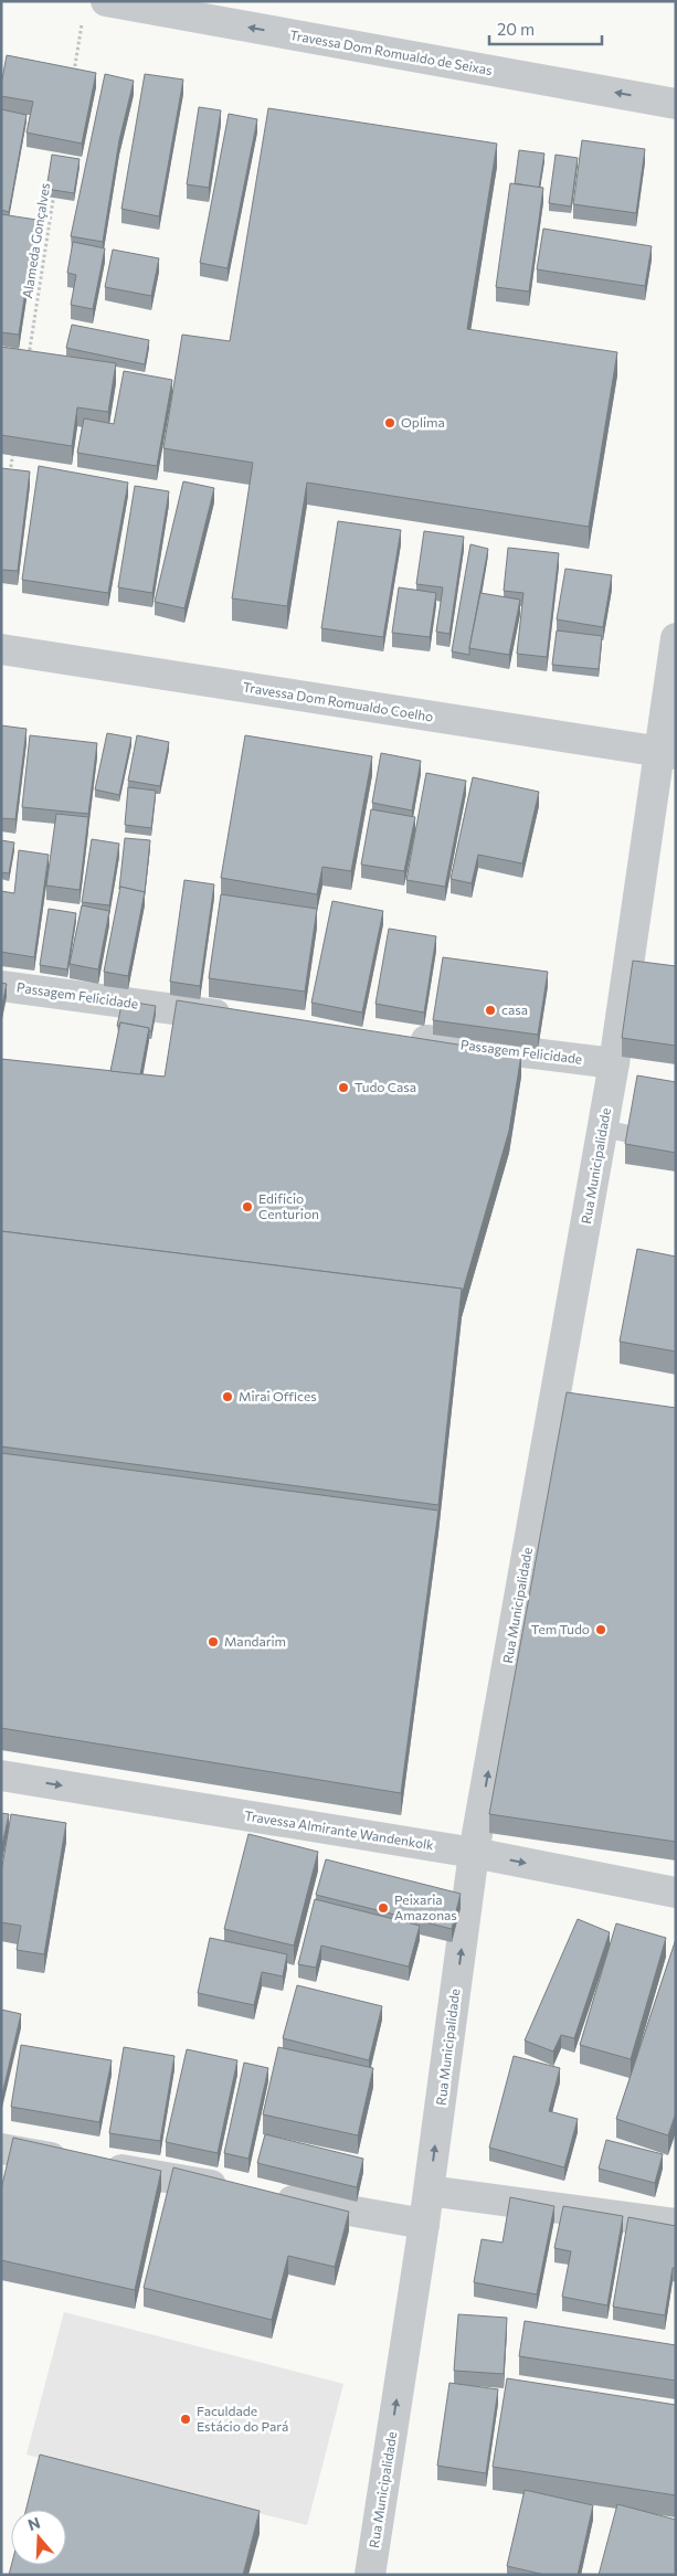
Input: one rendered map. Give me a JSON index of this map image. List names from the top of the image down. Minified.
{"streets":{"street":["Travessa Dom Romualdo de Seixas","Travessa Dom Romualdo Coelho","Passagem Felicidade","Rua Municipalidade","Travessa Almirante Wandenkolk"],"path":["Alameda Gonçalves"]},"crossings":[["Travessa Dom Romualdo Coelho","Rua Municipalidade"],["Passagem Felicidade","Rua Municipalidade"],["Rua Municipalidade","Travessa Almirante Wandenkolk"]],"one_way":["Travessa Dom Romualdo de Seixas","Rua Municipalidade","Travessa Almirante Wandenkolk"],"places":["Oplima","casa","Tudo Casa","Edificio Centurion","Mirai Offices","Tem Tudo","Mandarim","Peixaria Amazonas","Faculdade Estácio do Pará"],"scale_bar":"20 m","north":"top"}
